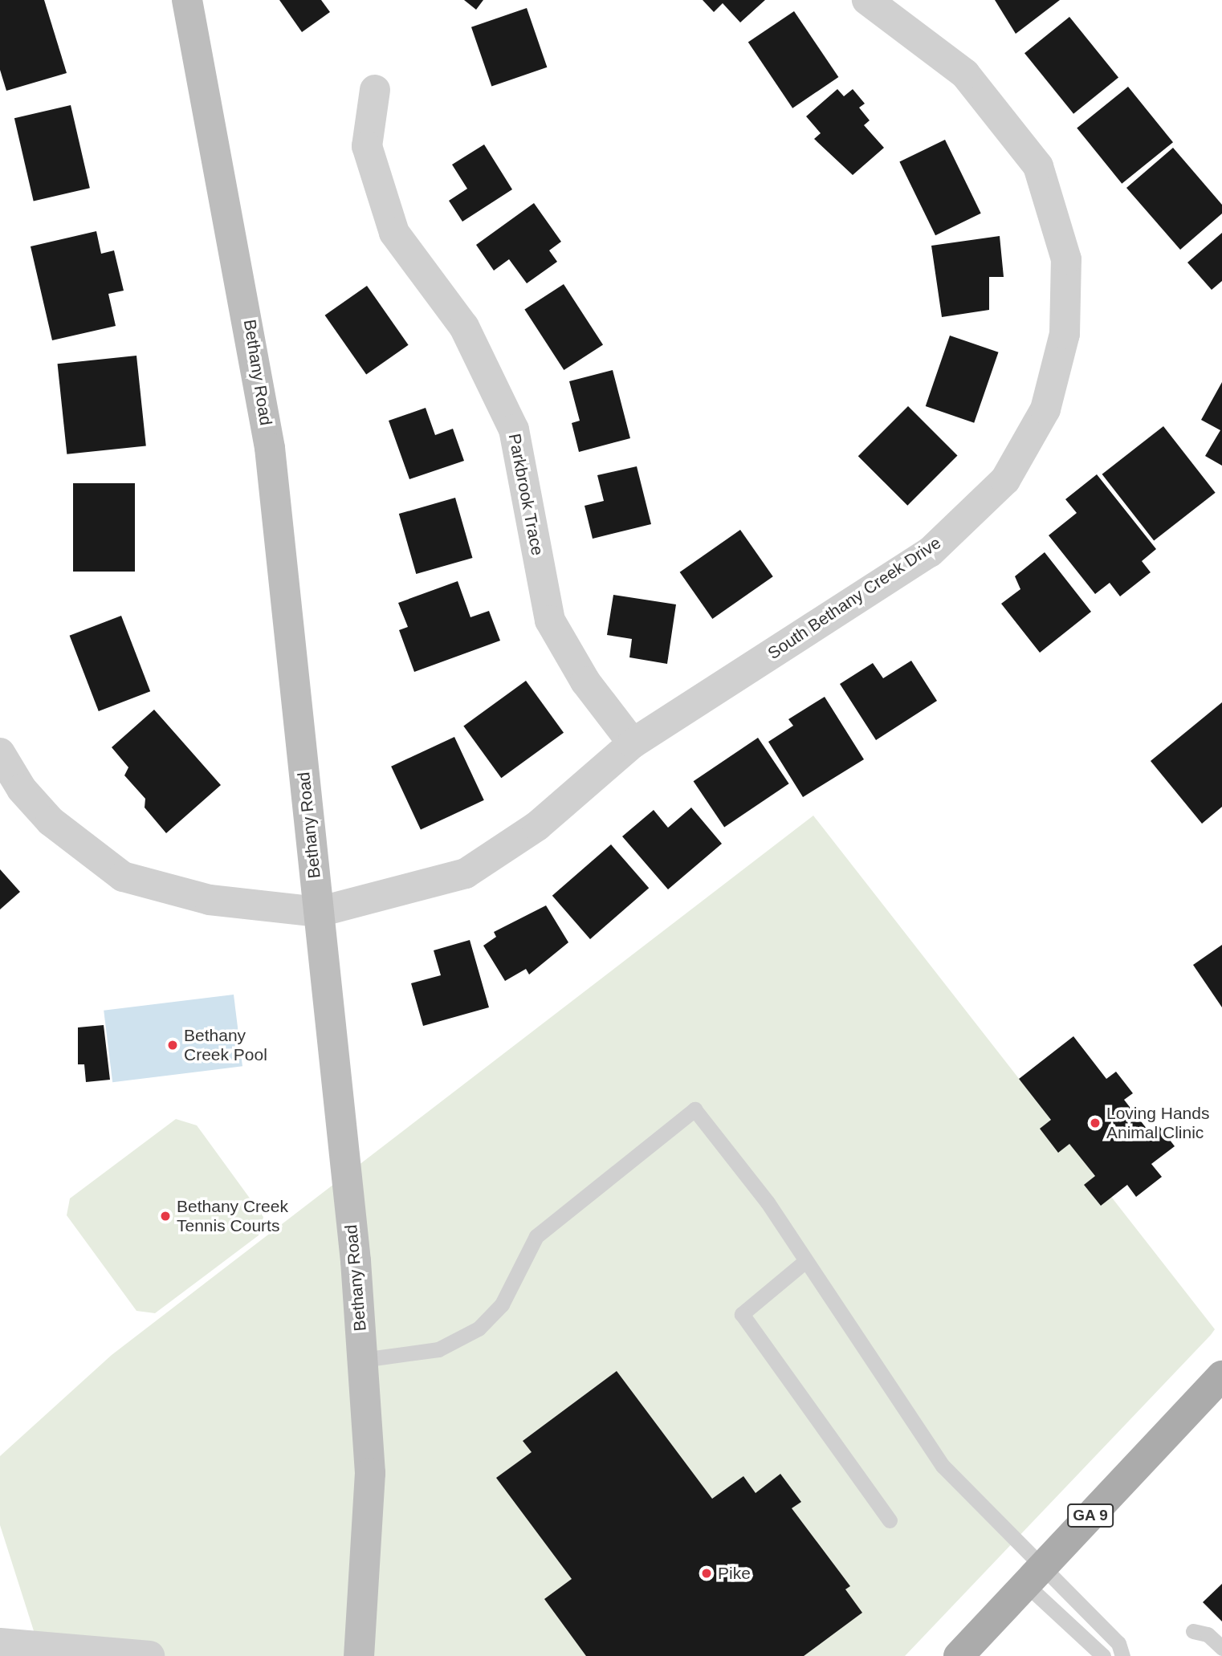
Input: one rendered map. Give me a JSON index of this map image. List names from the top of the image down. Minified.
{"streets":{"main road":["GA 9"],"street":["Bethany Road","Parkbrook Trace","South Bethany Creek Drive"]},"crossings":[["Bethany Road","South Bethany Creek Drive"],["Parkbrook Trace","South Bethany Creek Drive"]],"places":["Bethany Creek Pool","Loving Hands Animal Clinic","Bethany Creek Tennis Courts","Pike"]}
